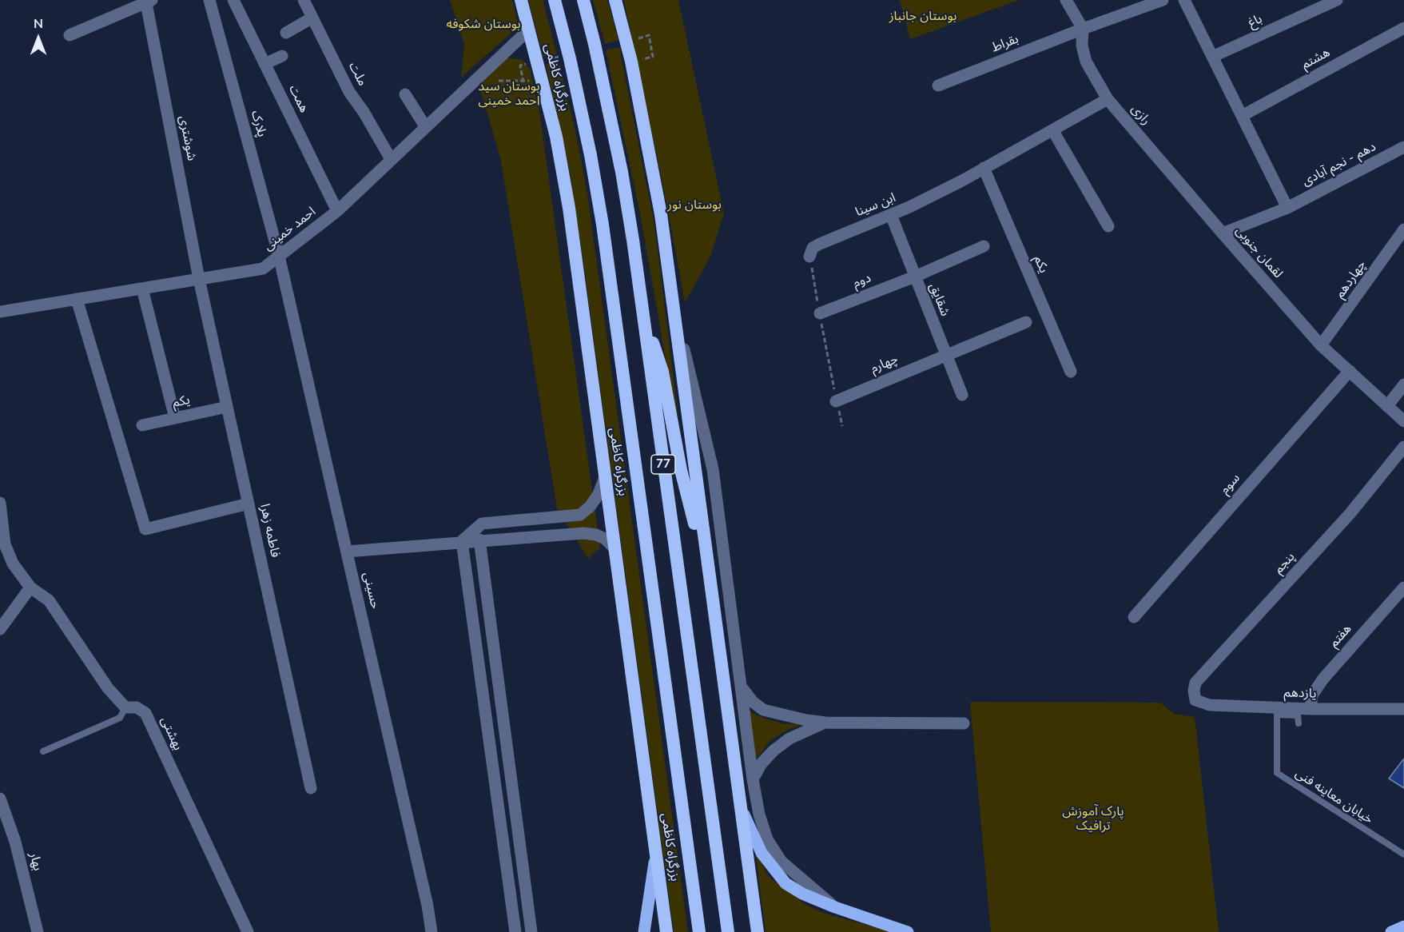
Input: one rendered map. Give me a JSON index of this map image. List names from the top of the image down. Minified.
{"streets":{"highway":["بزرگراه کاظمی","77"],"street":["باغ","بقراط","هشتم","ملت","همت","رازی","پلارک","شوشتری","دهم - نجم آبادی","ابن سینا","احمد خمینی","لقمان جنوبی","یکم","چهاردهم","دوم","شقایق","چهارم","سوم","فاطمه زهرا","پنجم","حسینی","هفتم","یازدهم","بهشتی","بهار"],"lane":["خیابان معاینه فنی"]},"crossings":[["بقراط","رازی"],["ملت","احمد خمینی"],["بزرگراه کاظمی","احمد خمینی"],["همت","احمد خمینی"],["رازی","ابن سینا"],["رازی","لقمان جنوبی"],["پلارک","احمد خمینی"],["پلارک","حسینی"],["شوشتری","احمد خمینی"],["شوشتری","فاطمه زهرا"],["دهم - نجم آبادی","لقمان جنوبی"],["ابن سینا","یکم"],["ابن سینا","شقایق"],["احمد خمینی","فاطمه زهرا"],["احمد خمینی","حسینی"],["لقمان جنوبی","چهاردهم"],["لقمان جنوبی","سوم"],["یکم","فاطمه زهرا"],["دوم","شقایق"],["شقایق","چهارم"],["پنجم","یازدهم"],["هفتم","یازدهم"]],"parks":["بوستان جانباز","بوستان شکوفه","بوستان سید احمد خمینی","بوستان نور","پارک آموزش ترافیک"],"north":"top"}
